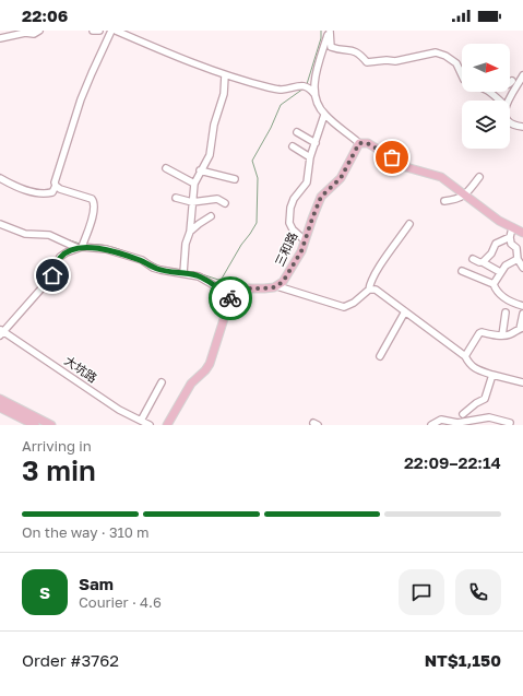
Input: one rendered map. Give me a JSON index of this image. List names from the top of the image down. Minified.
{"streets":{"main road":["三和路"],"street":["大坑路"]},"north":"right","page":{"status":"22:06","heading":["3 min","Arriving in","22:09–22:14"],"panel":["Sam","Courier · 4.6","Order #3762","NT$1,150"],"bar":"On the way · 310 m","round":"S"}}
